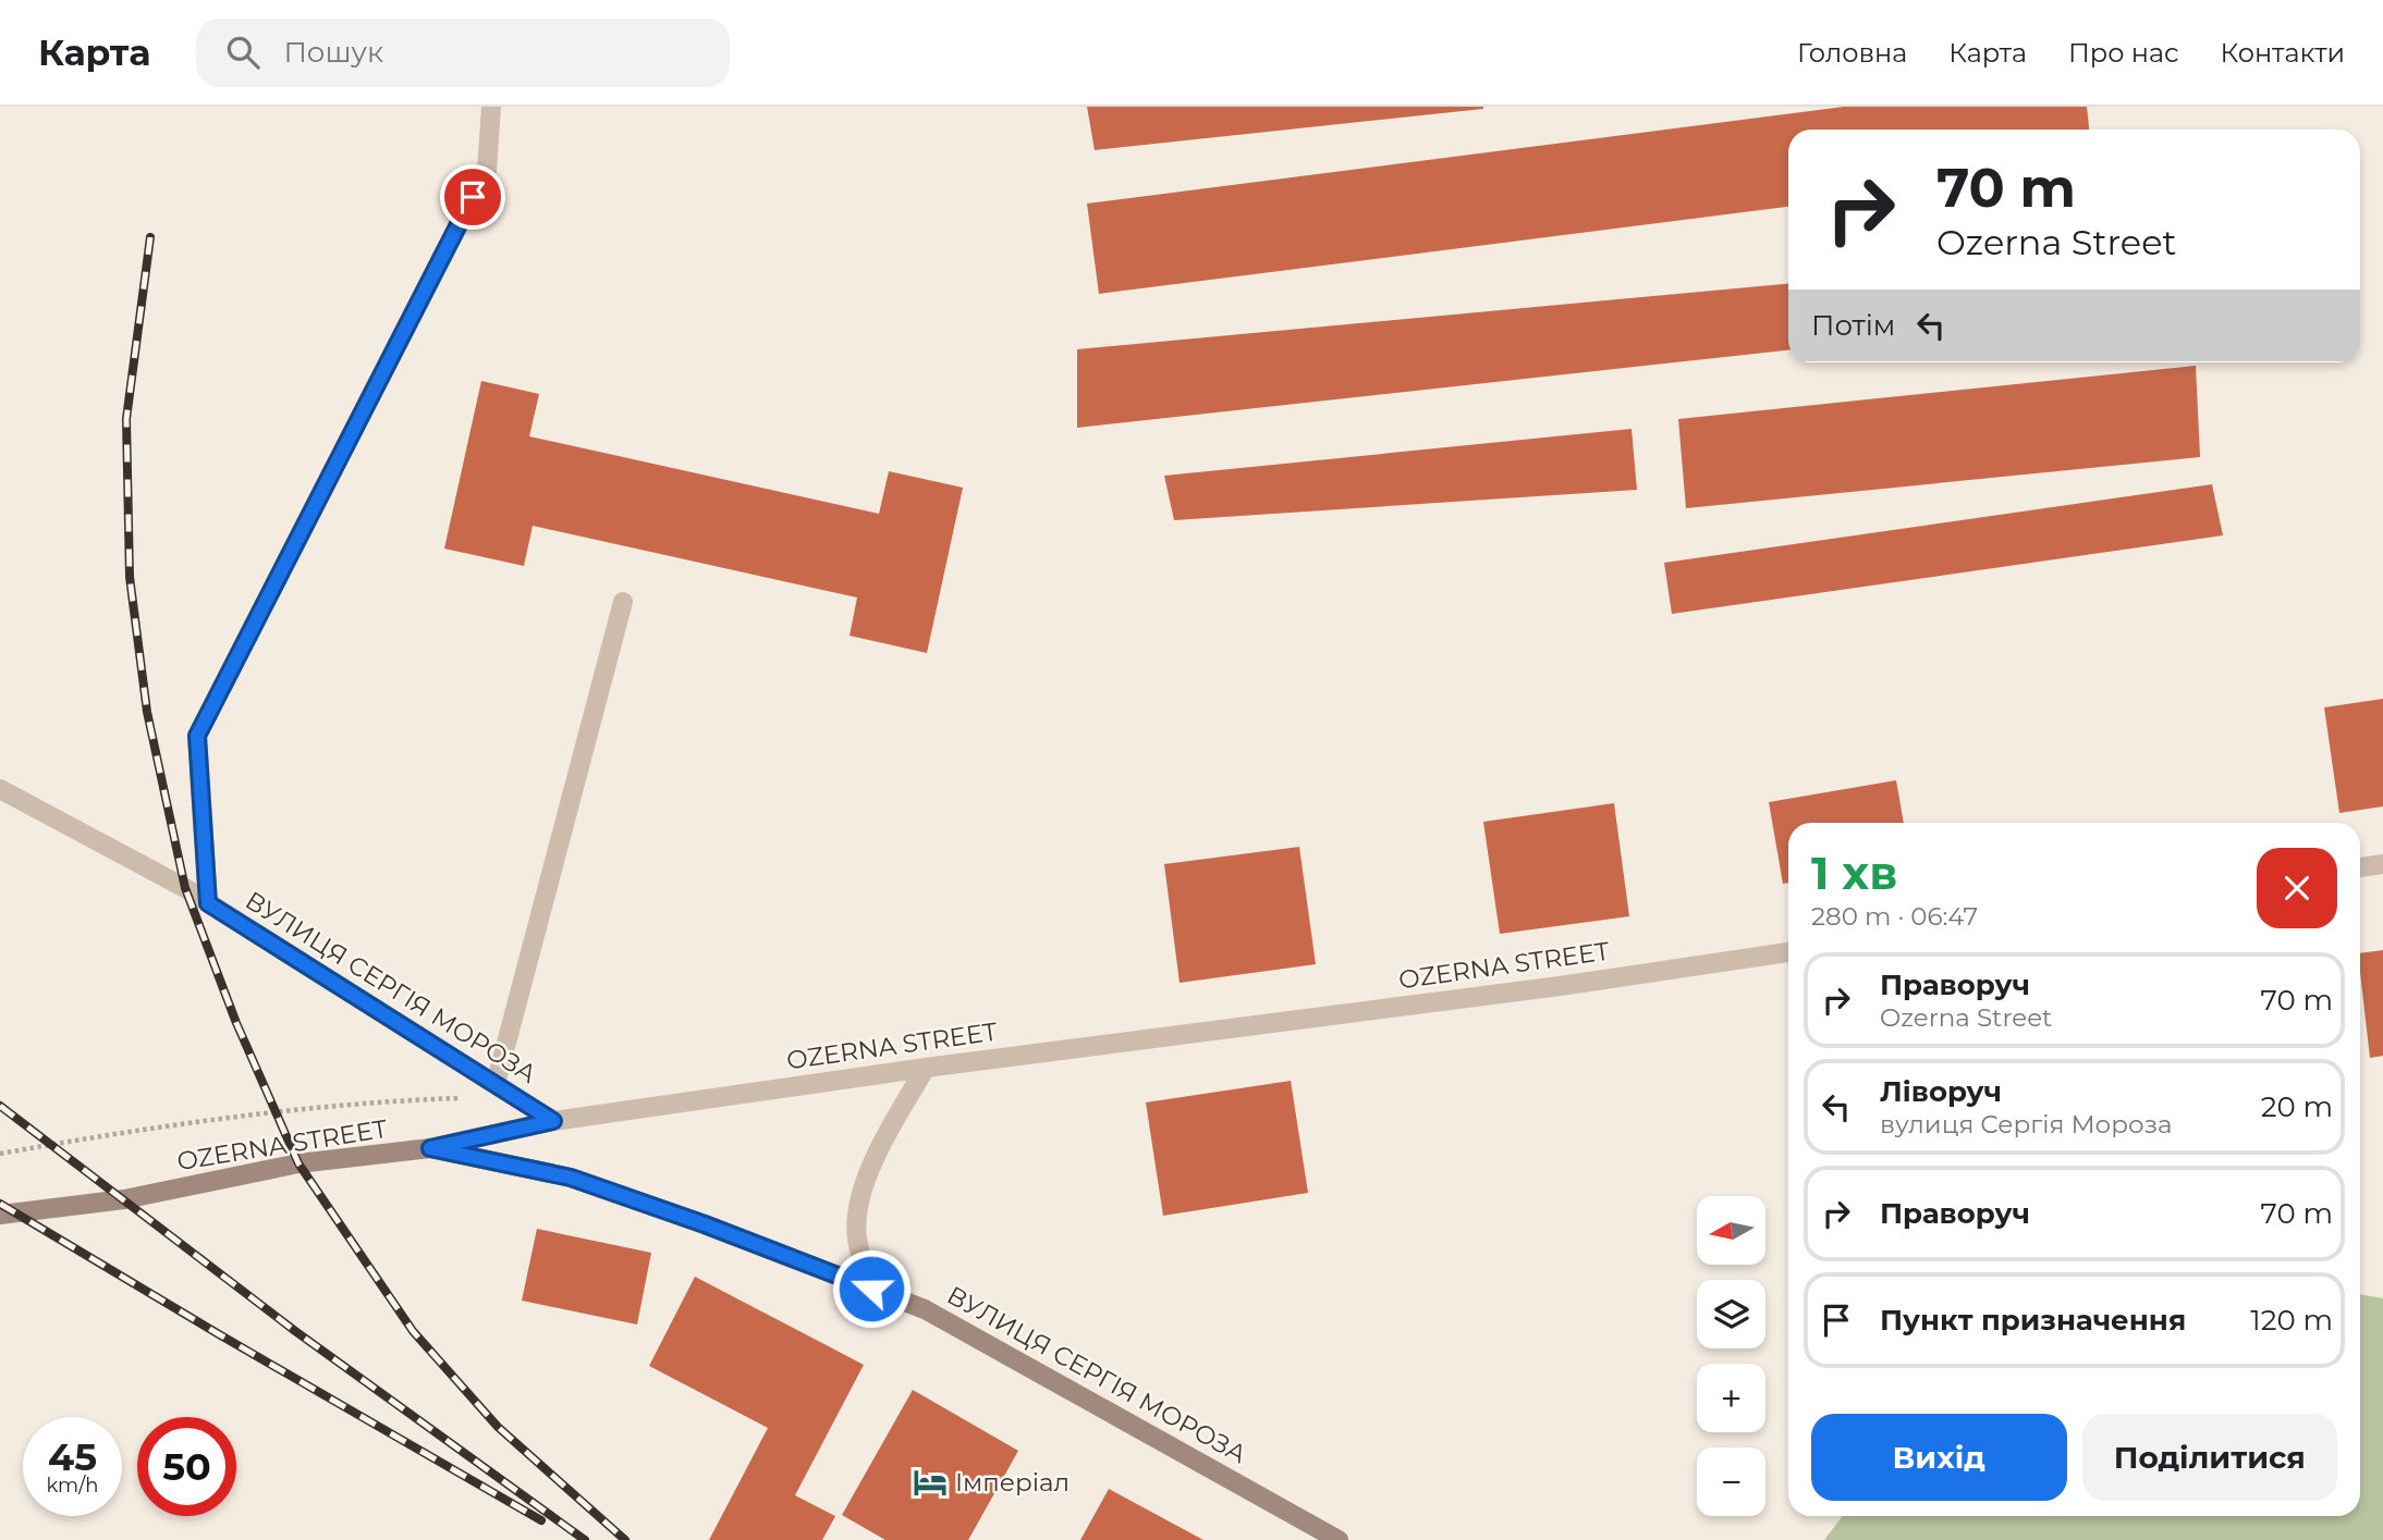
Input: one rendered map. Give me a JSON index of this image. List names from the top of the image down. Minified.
{"streets":{"main road":["OZERNA STREET","ВУЛИЦЯ СЕРГІЯ МОРОЗА"]},"crossings":[["OZERNA STREET","ВУЛИЦЯ СЕРГІЯ МОРОЗА"]],"places":{"hotel":["Імперіал"]},"north":"left","page":{"header":"Карта","search":"Пошук","nav":["Головна","Карта","Про нас","Контакти"],"turn":["70 m","Ozerna Street"],"then":"Потім","heading":["1 хв","280 m · 06:47"],"list":[{"name":"Праворуч","note":"Ozerna Street","value":"70 m"},{"name":"Ліворуч","note":"вулиця Сергія Мороза","value":"20 m"},{"name":"Праворуч","value":"70 m"},{"name":"Пункт призначення","value":"120 m"}],"map_buttons":["+","−"],"buttons":["Вихід","Поділитися"],"speed":"45 km/h","limit":"50"}}
